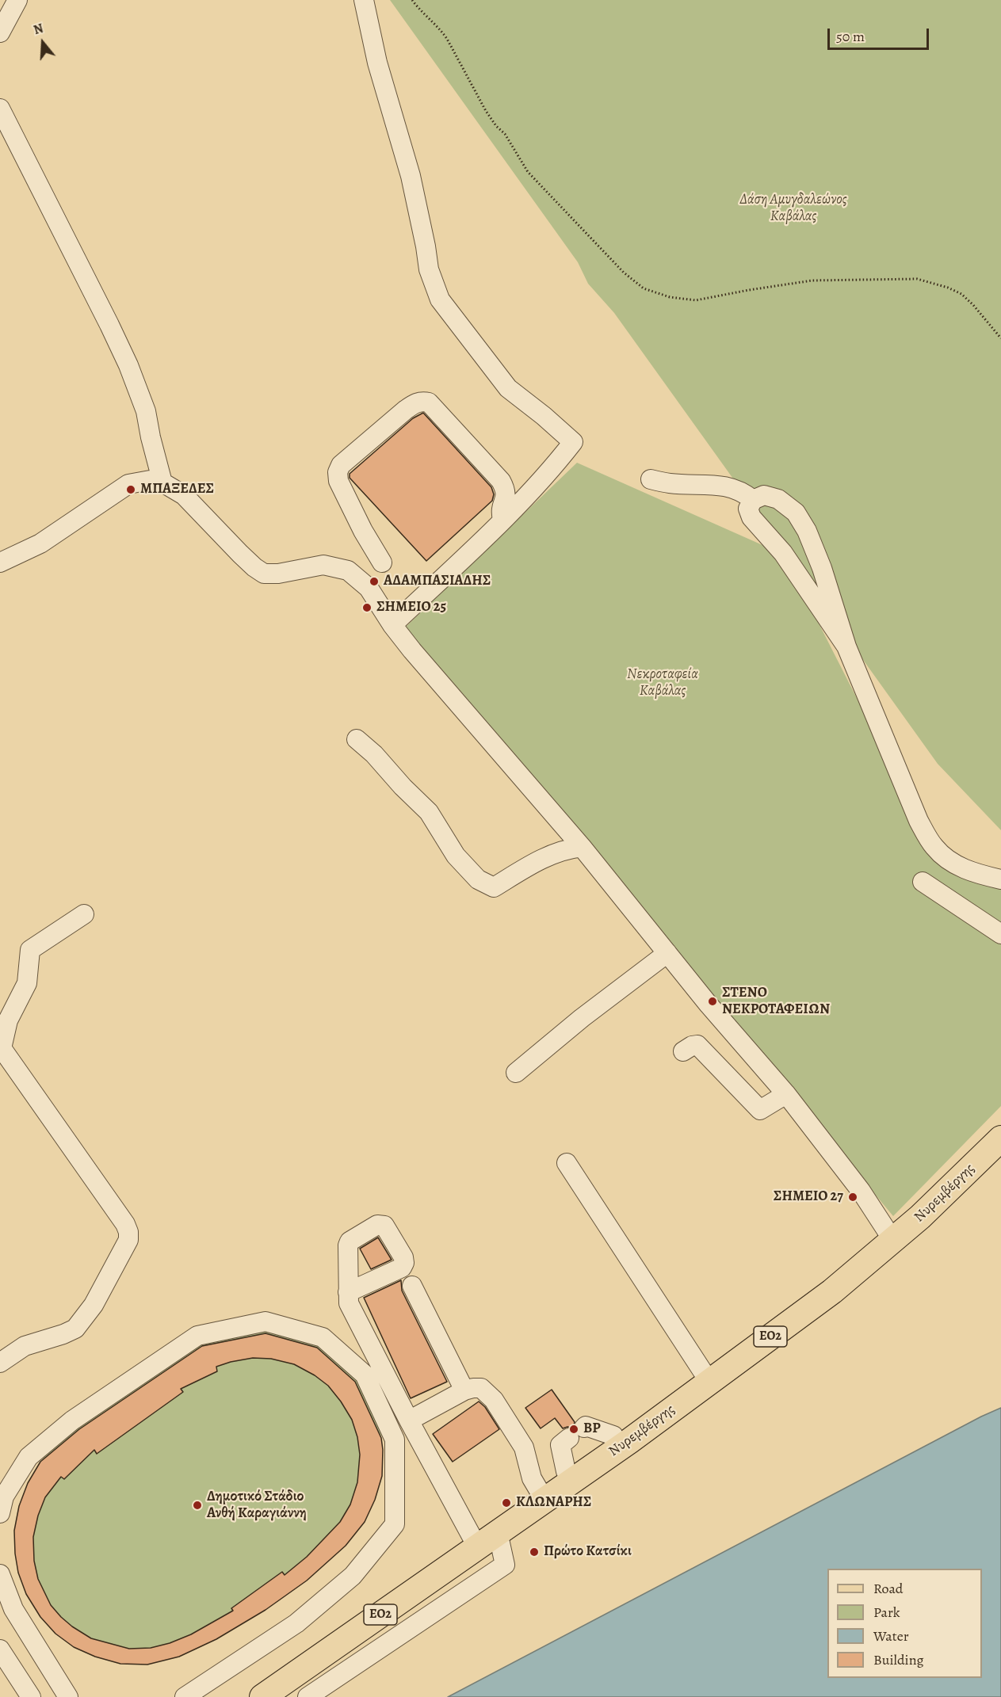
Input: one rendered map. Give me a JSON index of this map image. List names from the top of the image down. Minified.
{"streets":{"main road":["Νυρεμβέργης","ΕΟ2"]},"parks":["Δάση Αμυγδαλεώνος Καβάλας","Νεκροταφεία Καβάλας"],"places":["ΜΠΑΞΕΔΕΣ","ΑΔΑΜΠΑΣΙΑΔΗΣ","ΣΗΜΕΙΟ 25","ΣΤΕΝΟ ΝΕΚΡΟΤΑΦΕΙΩΝ","ΣΗΜΕΙΟ 27","BP","ΚΛΩΝΑΡΗΣ","Δημοτικό Στάδιο Ανθή Καραγιάννη","Πρώτο Κατσίκι"],"legend":["Road","Park","Water","Building"],"scale_bar":"50 m","north":"top"}
